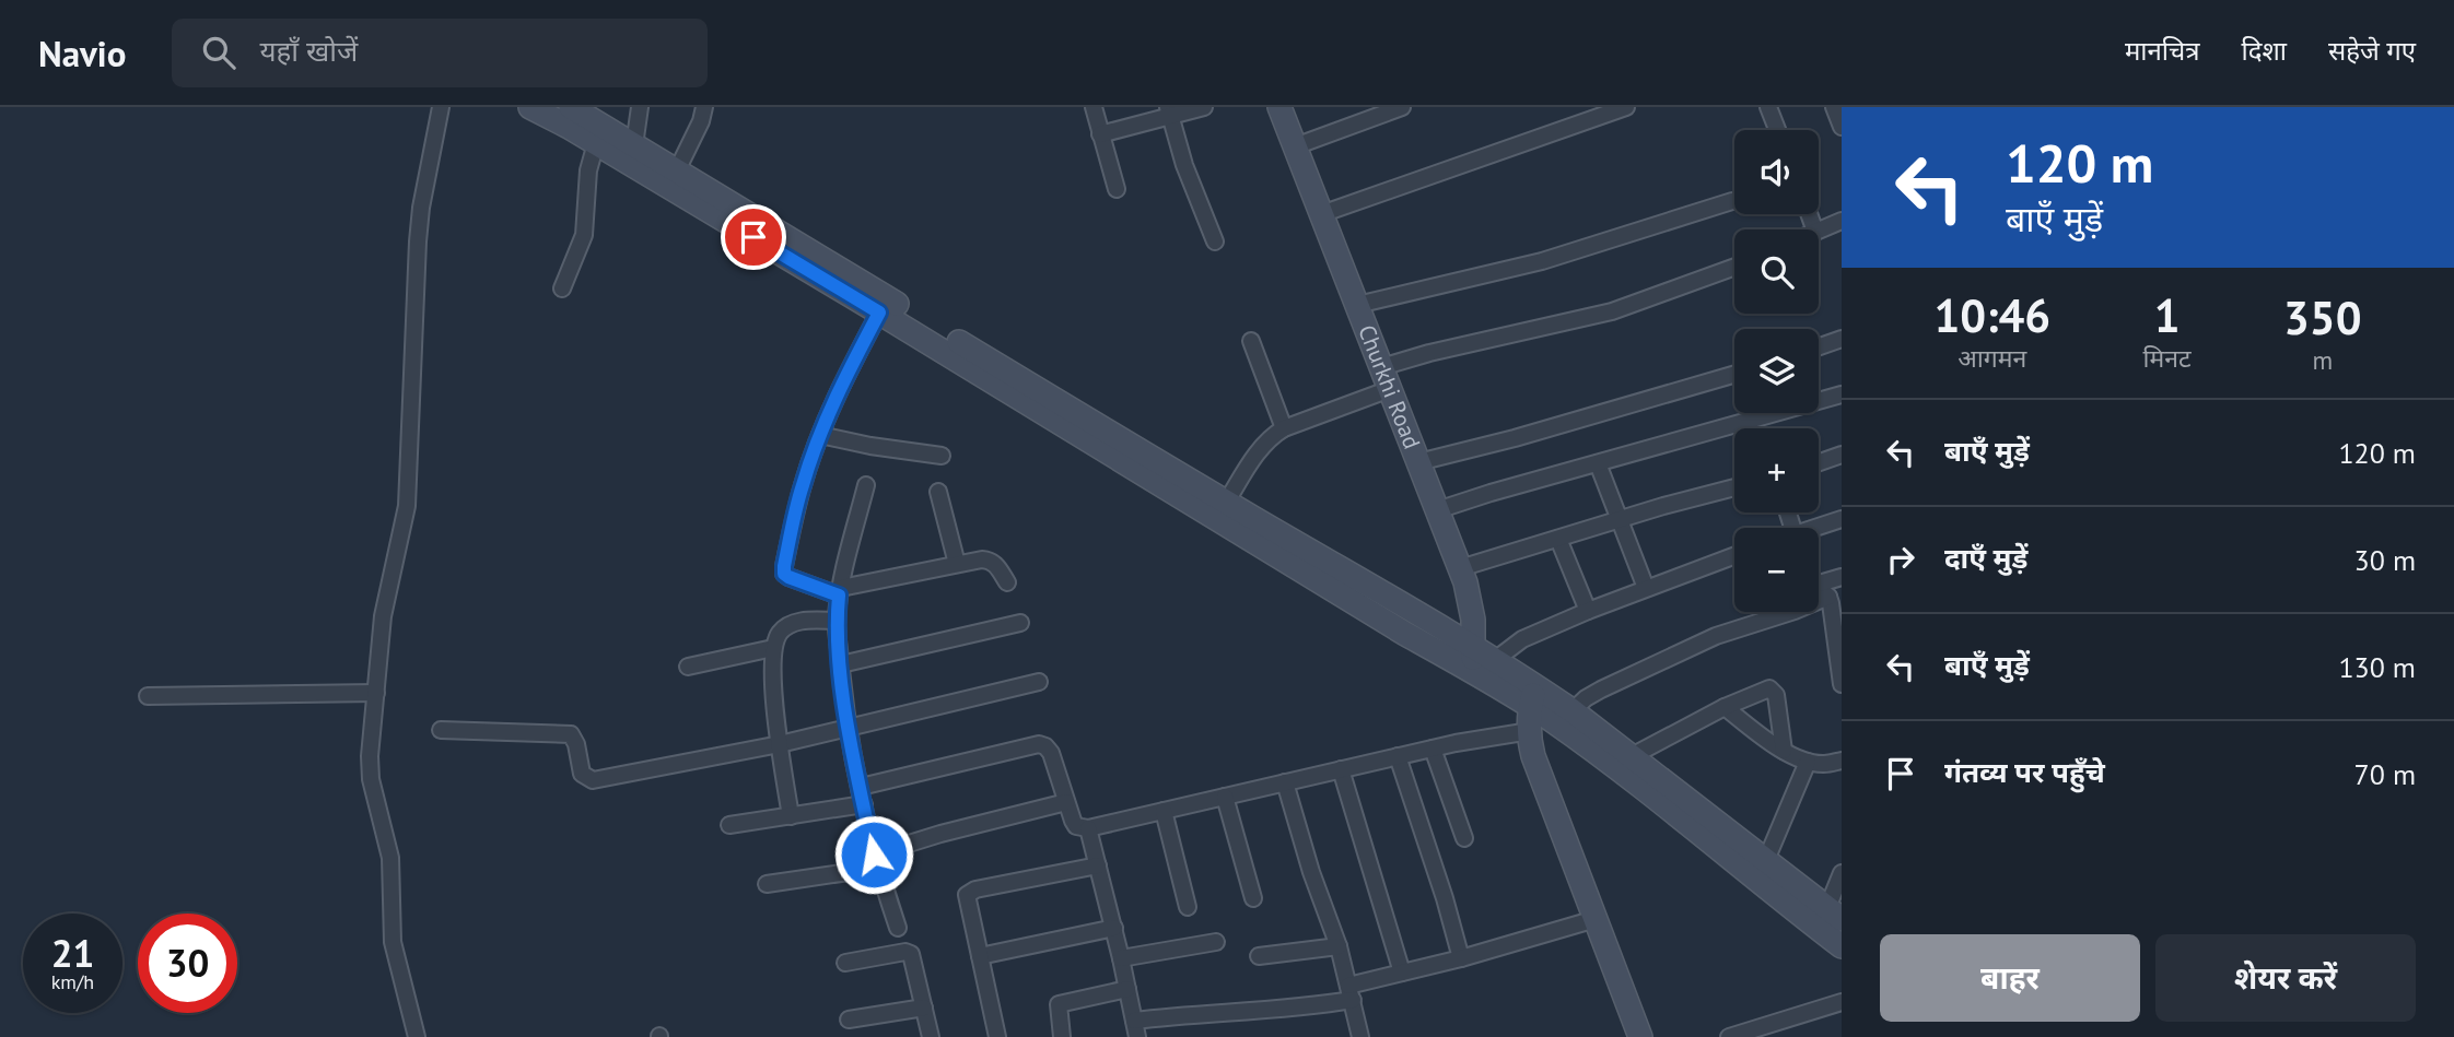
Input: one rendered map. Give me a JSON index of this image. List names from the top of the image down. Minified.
{"streets":{"street":["Churkhi Road"]},"page":{"header":"Navio","search":"यहाँ खोजें","nav":["मानचित्र","दिशा","सहेजे गए"],"turn":["120 m","बाएँ मुड़ें"],"map_buttons":["+","−"],"eta":["10:46","आगमन","1","मिनट","350","m"],"list":[{"name":"बाएँ मुड़ें","value":"120 m"},{"name":"दाएँ मुड़ें","value":"30 m"},{"name":"बाएँ मुड़ें","value":"130 m"},{"name":"गंतव्य पर पहुँचे","value":"70 m"}],"speed":"21 km/h","limit":"30","buttons":["बाहर","शेयर करें"]}}
